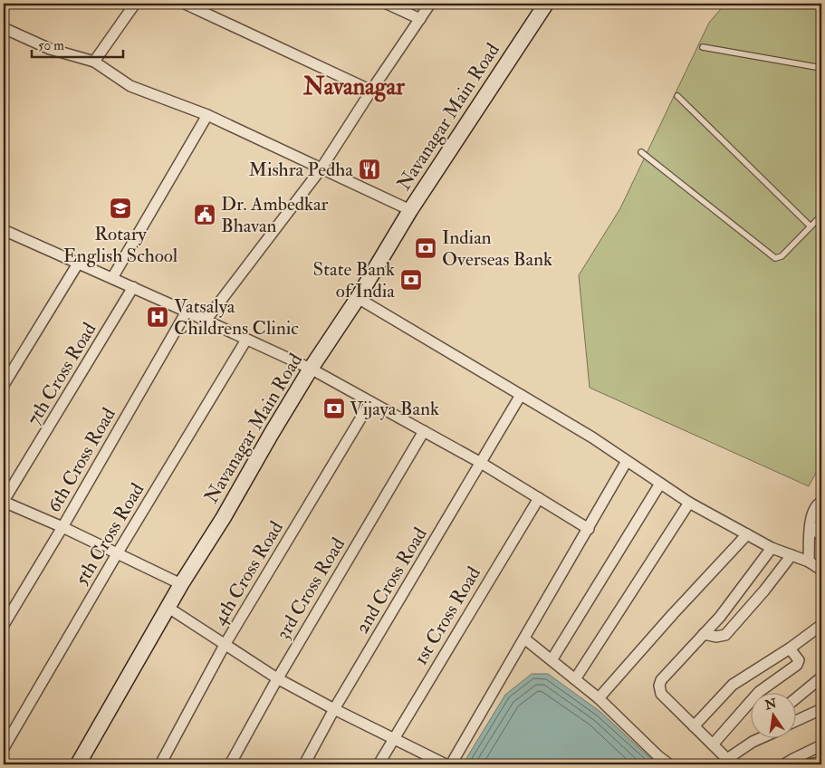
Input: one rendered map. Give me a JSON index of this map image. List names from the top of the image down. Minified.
{"streets":{"main road":["Navanagar Main Road"],"street":["7th Cross Road","6th Cross Road","5th Cross Road","4th Cross Road","2nd Cross Road","3rd Cross Road","1st Cross Road"]},"districts":["Navanagar"],"places":{"restaurant":["Mishra Pedha"],"school or university":["Rotary English School"],"public building":["Dr. Ambedkar Bhavan"],"bank":["Indian Overseas Bank","State Bank of India","Vijaya Bank"],"hospital":["Vatsalya Childrens Clinic"]},"scale_bar":"50 m","north":"top"}
